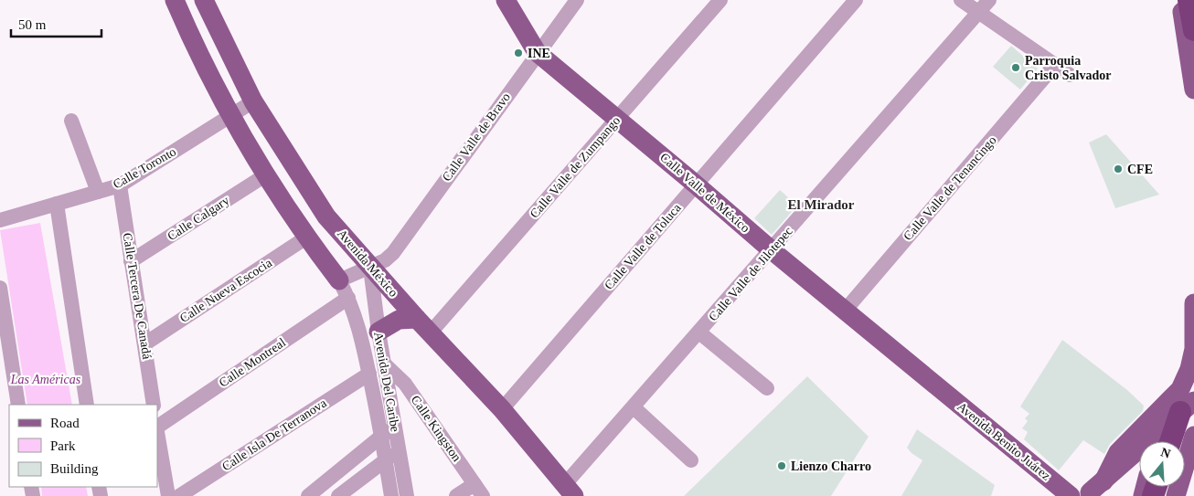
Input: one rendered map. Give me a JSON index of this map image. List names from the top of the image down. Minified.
{"streets":{"main road":["Calle Valle de México","Avenida México","Avenida Benito Juárez"],"street":["Calle Valle de Bravo","Calle Valle de Zumpango","Calle Toronto","Calle Valle de Tenancingo","Calle Calgary","Calle Valle de Toluca","Calle Valle de Jilotepec","Calle Nueva Escocia","Calle Tercera De Canadá","Calle Montreal","Avenida Del Caribe","Calle Kingston","Calle Isla De Terranova"]},"crossings":[["Calle Valle de Bravo","Calle Valle de México"],["Calle Valle de Bravo","Avenida México"],["Calle Valle de Bravo","Avenida Del Caribe"],["Calle Valle de Zumpango","Calle Valle de México"],["Calle Valle de Zumpango","Avenida México"],["Calle Toronto","Avenida México"],["Calle Toronto","Calle Tercera De Canadá"],["Calle Valle de Tenancingo","Calle Valle de México"],["Calle Valle de México","Calle Valle de Toluca"],["Calle Valle de México","Calle Valle de Jilotepec"],["Calle Valle de México","Avenida Benito Juárez"],["Calle Calgary","Calle Tercera De Canadá"],["Calle Valle de Toluca","Avenida México"],["Avenida México","Calle Valle de Jilotepec"],["Avenida México","Avenida Del Caribe"],["Calle Nueva Escocia","Calle Tercera De Canadá"],["Calle Montreal","Avenida Del Caribe"],["Avenida Del Caribe","Calle Kingston"],["Avenida Del Caribe","Calle Isla De Terranova"]],"districts":["El Mirador"],"parks":["Las Américas"],"places":["INE","Parroquia Cristo Salvador","CFE","Lienzo Charro"],"legend":["Road","Park","Building"],"scale_bar":"50 m","north":"top"}
